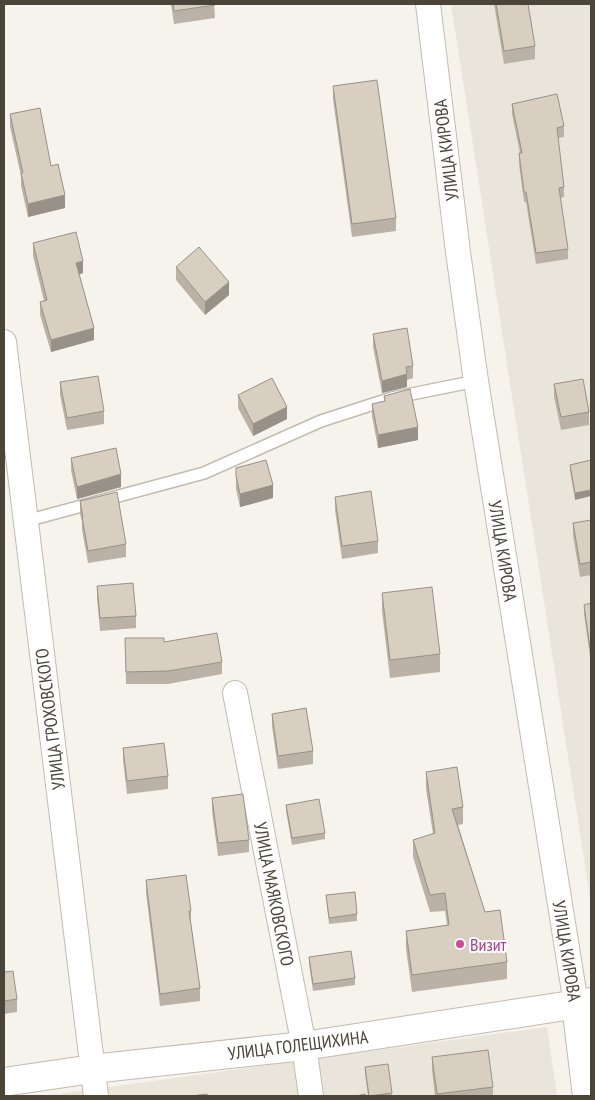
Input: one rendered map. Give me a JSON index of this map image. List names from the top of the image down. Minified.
{"streets":{"street":["УЛИЦА КИРОВА","УЛИЦА ГРОХОВСКОГО","УЛИЦА МАЯКОВСКОГО","УЛИЦА ГОЛЕЩИХИНА"]},"crossings":[["УЛИЦА КИРОВА","УЛИЦА ГОЛЕЩИХИНА"],["УЛИЦА ГРОХОВСКОГО","УЛИЦА ГОЛЕЩИХИНА"],["УЛИЦА МАЯКОВСКОГО","УЛИЦА ГОЛЕЩИХИНА"]],"places":["Визит"]}
